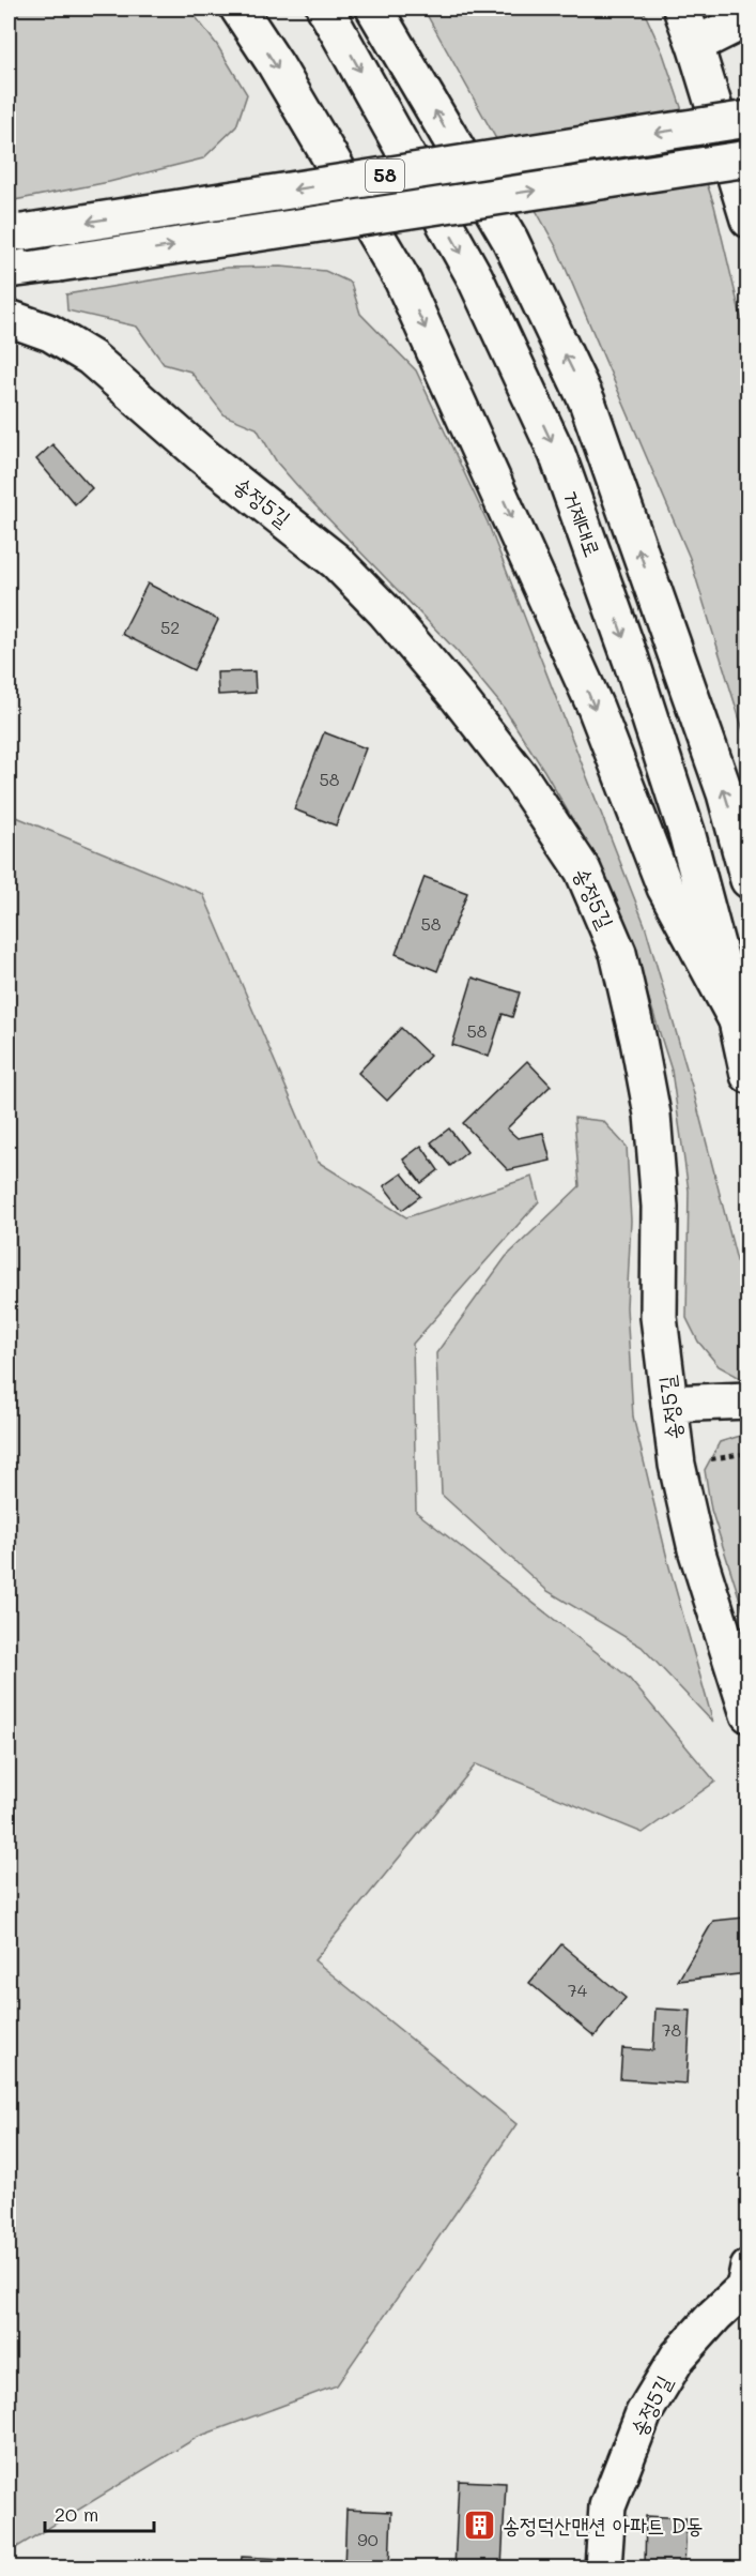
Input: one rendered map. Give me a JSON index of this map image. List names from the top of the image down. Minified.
{"streets":{"main road":["58","송정5길","거제대로"]},"places":{"building":["송정덕산맨션 아파트 D동"]},"house_numbers":["52","58","58","58","74","78","90"],"scale_bar":"20 m"}
